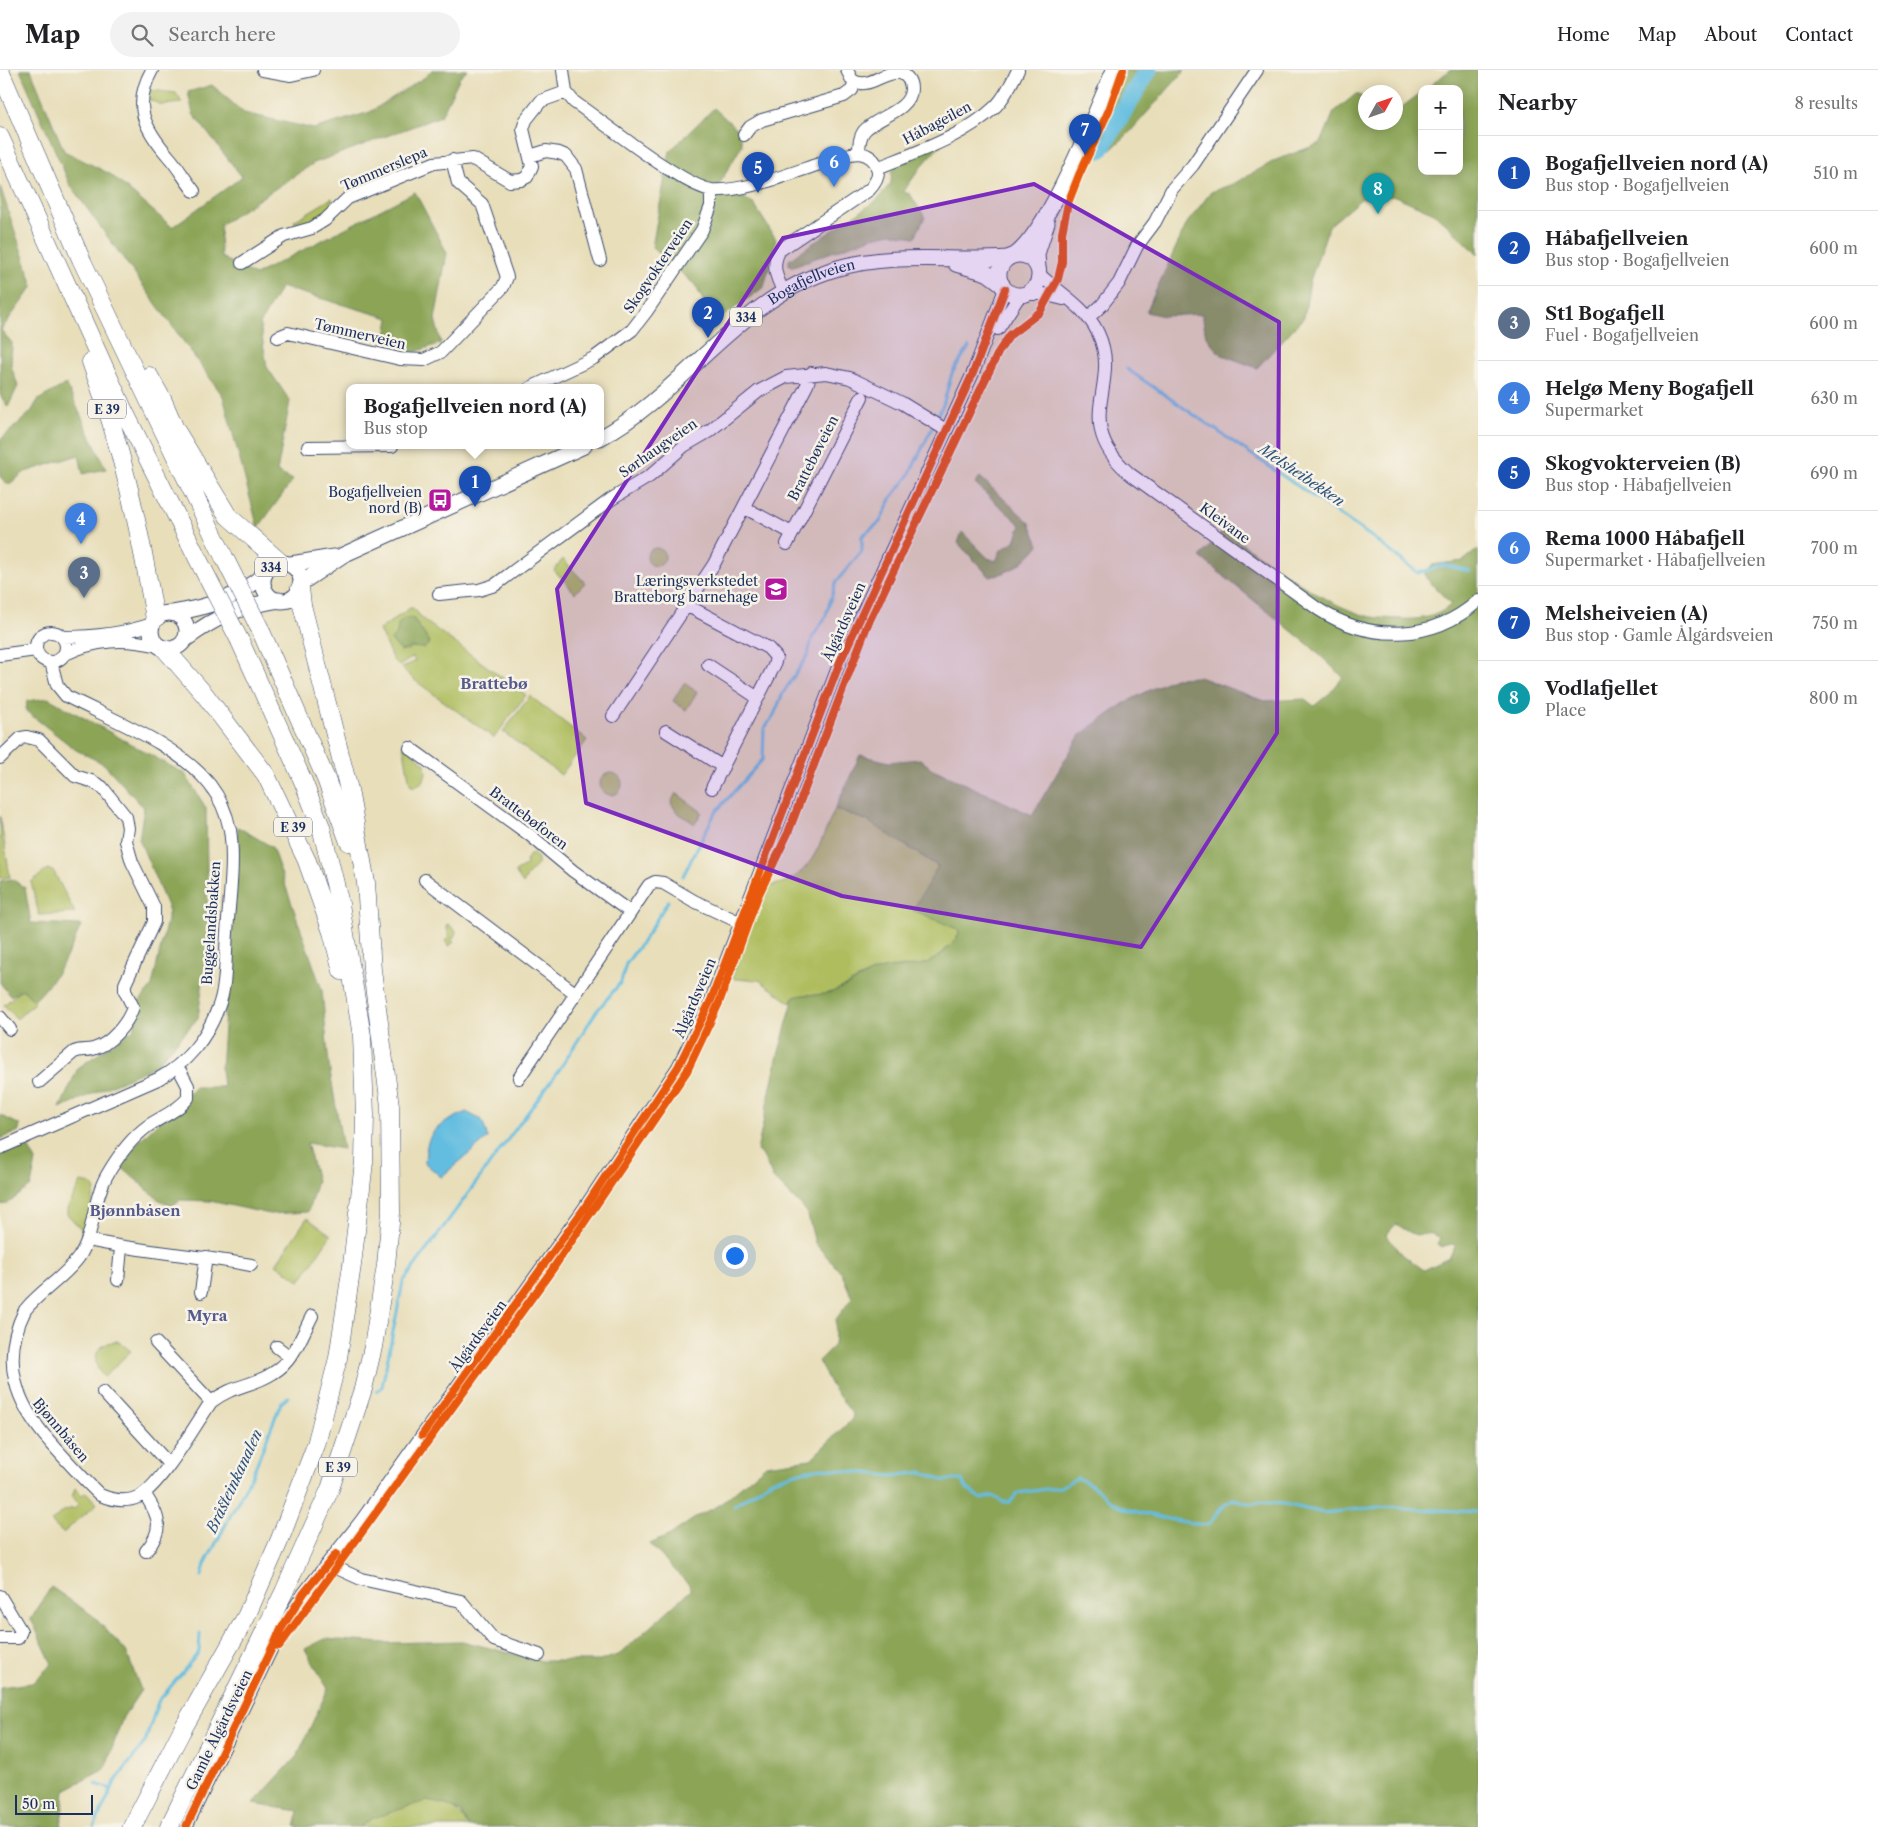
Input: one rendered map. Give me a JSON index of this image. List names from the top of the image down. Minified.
{"streets":{"highway":["E 39"],"main road":["Bogafjellveien","334"],"street":["Håbageilen","Tømmerslepa","Skogvokterveien","Tømmerveien","Sørhaugveien","Brattebøveien","Kleivane","Ålgårdsveien","Brattebøforen","Buggelandsbakken","Bjønnbåsen","Gamle Ålgårdsveien"]},"crossings":[["Tømmerslepa","Tømmerveien"],["Bogafjellveien","334"],["Bogafjellveien","Kleivane"],["Bogafjellveien","Ålgårdsveien"],["334","E 39"],["334","Kleivane"],["334","Ålgårdsveien"],["Sørhaugveien","Ålgårdsveien"],["Kleivane","Ålgårdsveien"],["Ålgårdsveien","Gamle Ålgårdsveien"],["Buggelandsbakken","Bjønnbåsen"]],"districts":["Brattebø","Bjønnbåsen","Myra"],"water":["Melsheibekken","Bråsteinkanalen"],"places":{"bus stop":["Bogafjellveien nord (B)"],"school or university":["Læringsverkstedet Bratteborg barnehage"]},"scale_bar":"50 m","north":"top right","page":{"header":"Map","search":"Search here","nav":["Home","Map","About","Contact"],"heading":["Nearby","8 results"],"map_buttons":["+","−"],"pins":["7","6","5","8","2","1","4","3"],"list":[{"mark":"1","name":"Bogafjellveien nord (A)","note":"Bus stop · Bogafjellveien","value":"510 m"},{"mark":"2","name":"Håbafjellveien","note":"Bus stop · Bogafjellveien","value":"600 m"},{"mark":"3","name":"St1 Bogafjell","note":"Fuel · Bogafjellveien","value":"600 m"},{"mark":"4","name":"Helgø Meny Bogafjell","note":"Supermarket","value":"630 m"},{"mark":"5","name":"Skogvokterveien (B)","note":"Bus stop · Håbafjellveien","value":"690 m"},{"mark":"6","name":"Rema 1000 Håbafjell","note":"Supermarket · Håbafjellveien","value":"700 m"},{"mark":"7","name":"Melsheiveien (A)","note":"Bus stop · Gamle Ålgårdsveien","value":"750 m"},{"mark":"8","name":"Vodlafjellet","note":"Place","value":"800 m"}],"popup":["Bogafjellveien nord (A)","Bus stop"],"scale":"50 m"}}
